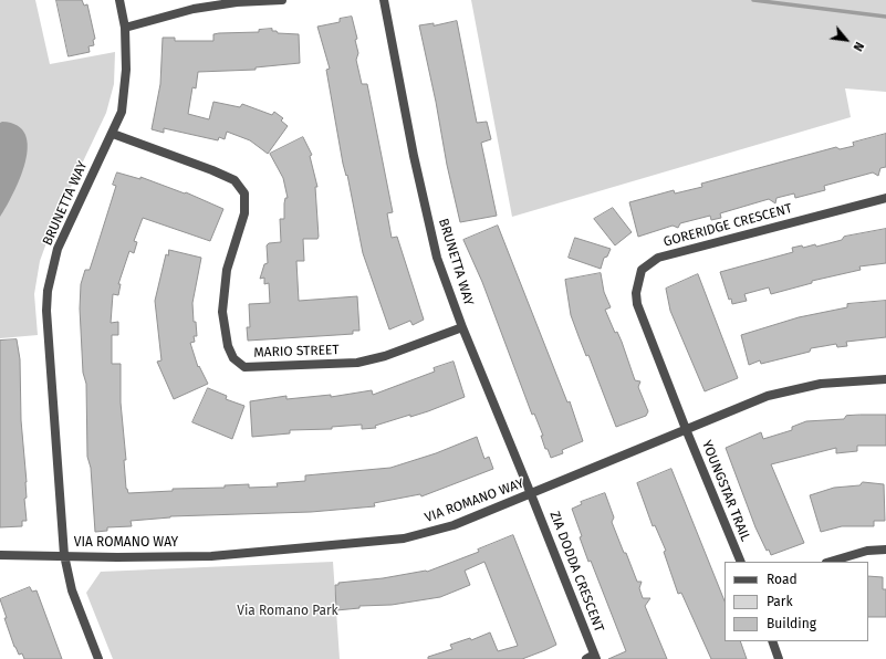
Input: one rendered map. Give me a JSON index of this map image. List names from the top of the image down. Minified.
{"streets":{"street":["BRUNETTA WAY","GORERIDGE CRESCENT","MARIO STREET","YOUNGSTAR TRAIL","VIA ROMANO WAY","ZIA DODDA CRESCENT"]},"crossings":[["BRUNETTA WAY","MARIO STREET"],["BRUNETTA WAY","VIA ROMANO WAY"],["BRUNETTA WAY","ZIA DODDA CRESCENT"],["GORERIDGE CRESCENT","YOUNGSTAR TRAIL"],["GORERIDGE CRESCENT","VIA ROMANO WAY"],["YOUNGSTAR TRAIL","VIA ROMANO WAY"],["VIA ROMANO WAY","ZIA DODDA CRESCENT"]],"parks":["Via Romano Park"],"legend":["Road","Park","Building"],"north":"bottom right"}
